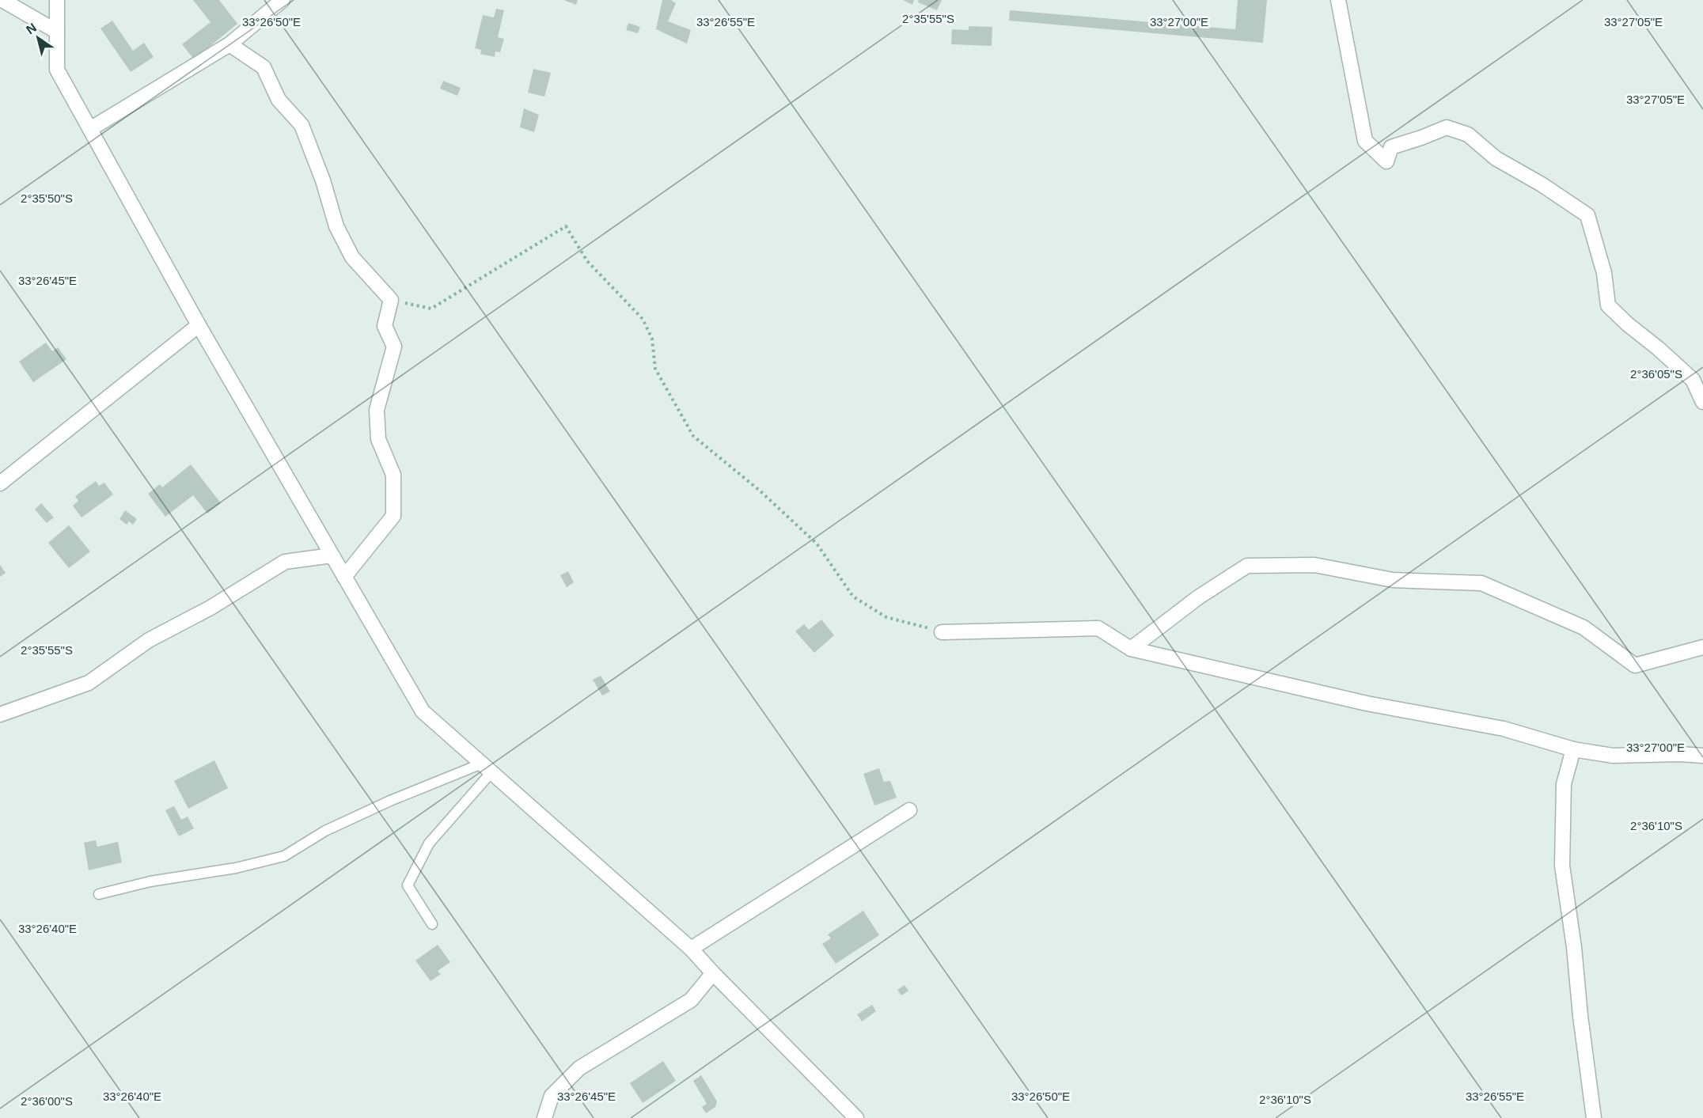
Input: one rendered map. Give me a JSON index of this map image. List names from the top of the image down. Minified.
{"north":"top left","coordinates":["2°35'55\"S","33°26'50\"E","33°26'55\"E","33°27'05\"E","33°27'00\"E","2°35'50\"S","33°26'45\"E","2°36'05\"S","2°36'10\"S","33°26'40\"E","2°36'00\"S"]}
